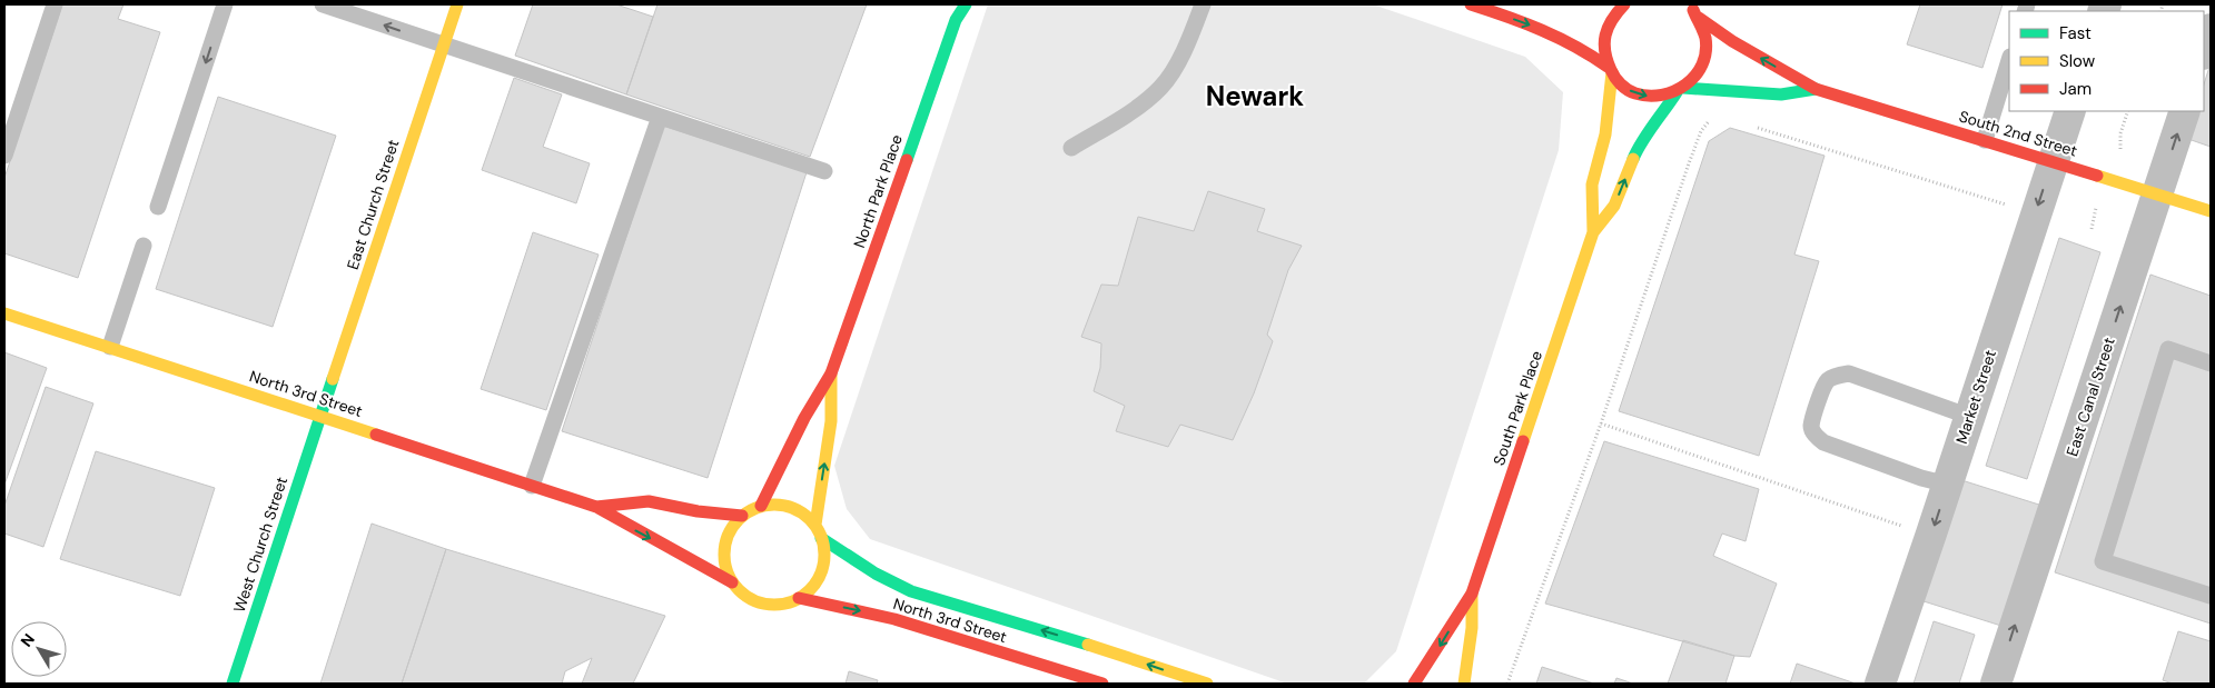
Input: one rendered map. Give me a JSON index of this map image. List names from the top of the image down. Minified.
{"streets":{"main road":["South 2nd Street","North Park Place","East Church Street","North 3rd Street","South Park Place","West Church Street"],"street":["Market Street","East Canal Street"]},"crossings":[["South 2nd Street","Market Street"],["South 2nd Street","East Canal Street"],["North Park Place","North 3rd Street"],["East Church Street","North 3rd Street"],["East Church Street","West Church Street"],["North 3rd Street","West Church Street"]],"one_way":["Market Street","East Canal Street"],"districts":["Newark"],"legend":["Fast","Slow","Jam"],"north":"top left"}
